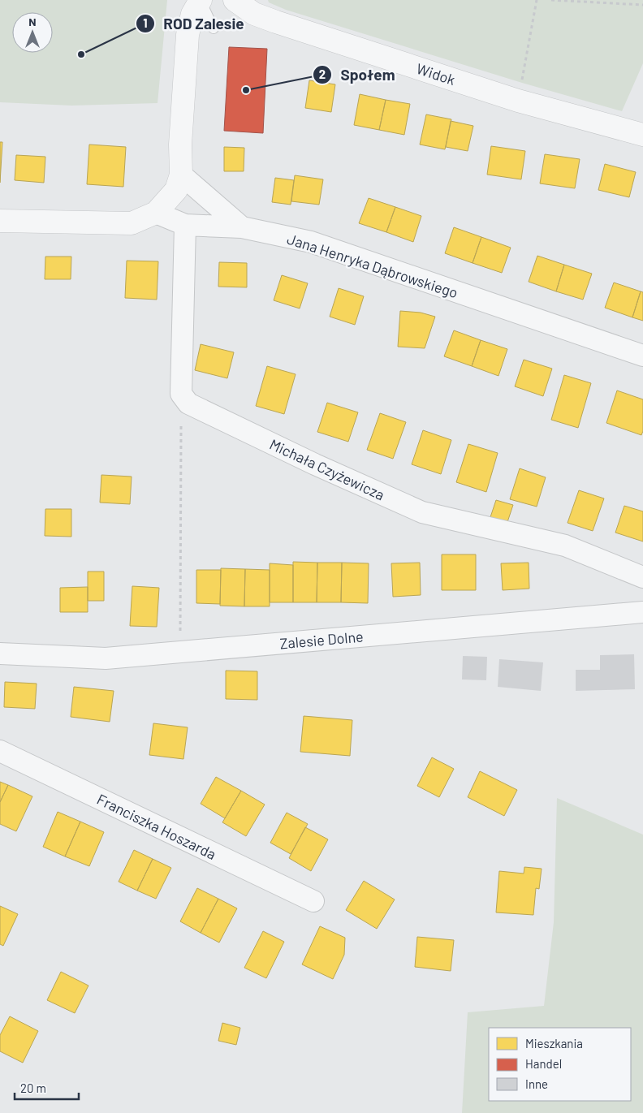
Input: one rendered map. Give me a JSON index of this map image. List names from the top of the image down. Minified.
{"streets":{"street":["Widok","Jana Henryka Dąbrowskiego","Michała Czyżewicza","Zalesie Dolne","Franciszka Hoszarda"]},"places":["ROD Zalesie","Społem"],"legend":["Mieszkania","Handel","Inne"],"scale_bar":"20 m","north":"top"}
